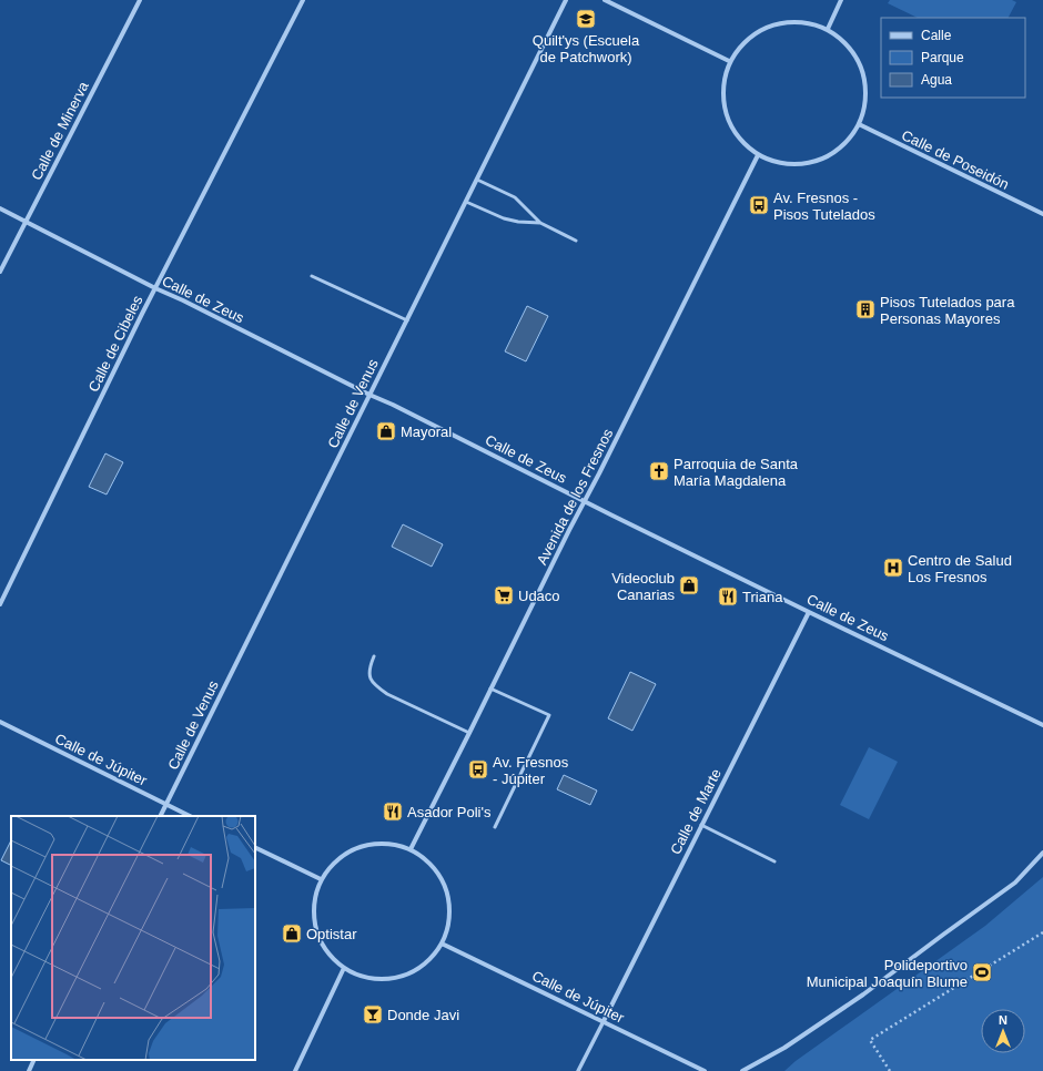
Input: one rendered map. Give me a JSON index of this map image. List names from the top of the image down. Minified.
{"streets":{"street":["Calle de Minerva","Calle de Poseidón","Calle de Zeus","Calle de Cibeles","Calle de Venus","Avenida de los Fresnos","Calle de Júpiter","Calle de Marte"]},"crossings":[["Calle de Minerva","Calle de Zeus"],["Calle de Poseidón","Avenida de los Fresnos"],["Calle de Zeus","Calle de Cibeles"],["Calle de Zeus","Calle de Venus"],["Calle de Zeus","Avenida de los Fresnos"],["Calle de Zeus","Calle de Marte"],["Calle de Venus","Calle de Júpiter"],["Avenida de los Fresnos","Calle de Júpiter"],["Calle de Júpiter","Calle de Marte"]],"places":{"school or university":["Quilt'ys (Escuela de Patchwork)"],"bus stop":["Av. Fresnos - Pisos Tutelados","Av. Fresnos - Júpiter"],"building":["Pisos Tutelados para Personas Mayores"],"shop":["Mayoral","Videoclub Canarias","Optistar"],"church":["Parroquia de Santa María Magdalena"],"hospital":["Centro de Salud Los Fresnos"],"supermarket":["Udaco"],"restaurant":["Triana","Asador Poli's"],"sports":["Polideportivo Municipal Joaquín Blume"],"bar":["Donde Javi"]},"legend":["Calle","Parque","Agua"],"north":"top"}
